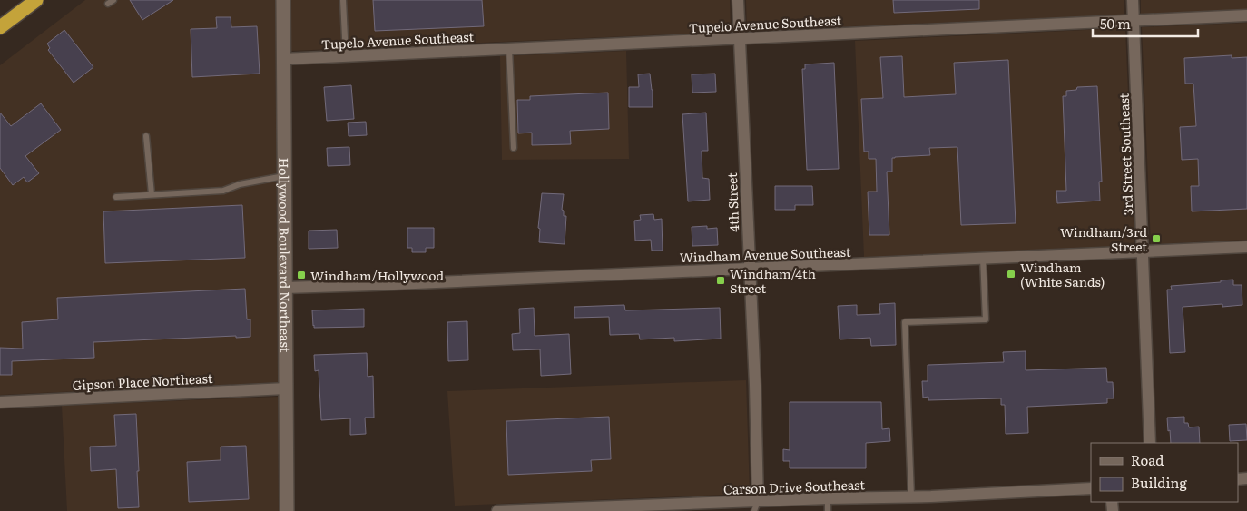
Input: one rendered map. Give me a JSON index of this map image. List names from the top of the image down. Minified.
{"streets":{"street":["Tupelo Avenue Southeast","3rd Street Southeast","4th Street","Windham Avenue Southeast","Hollywood Boulevard Northeast","Gipson Place Northeast","Carson Drive Southeast"]},"crossings":[["Tupelo Avenue Southeast","3rd Street Southeast"],["Tupelo Avenue Southeast","4th Street"],["Tupelo Avenue Southeast","Hollywood Boulevard Northeast"],["3rd Street Southeast","Windham Avenue Southeast"],["4th Street","Windham Avenue Southeast"],["4th Street","Carson Drive Southeast"],["Windham Avenue Southeast","Hollywood Boulevard Northeast"],["Hollywood Boulevard Northeast","Gipson Place Northeast"]],"places":{"transit":["Windham/3rd Street","Windham (White Sands)","Windham/Hollywood","Windham/4th Street"]},"legend":["Road","Building"],"scale_bar":"50 m"}
